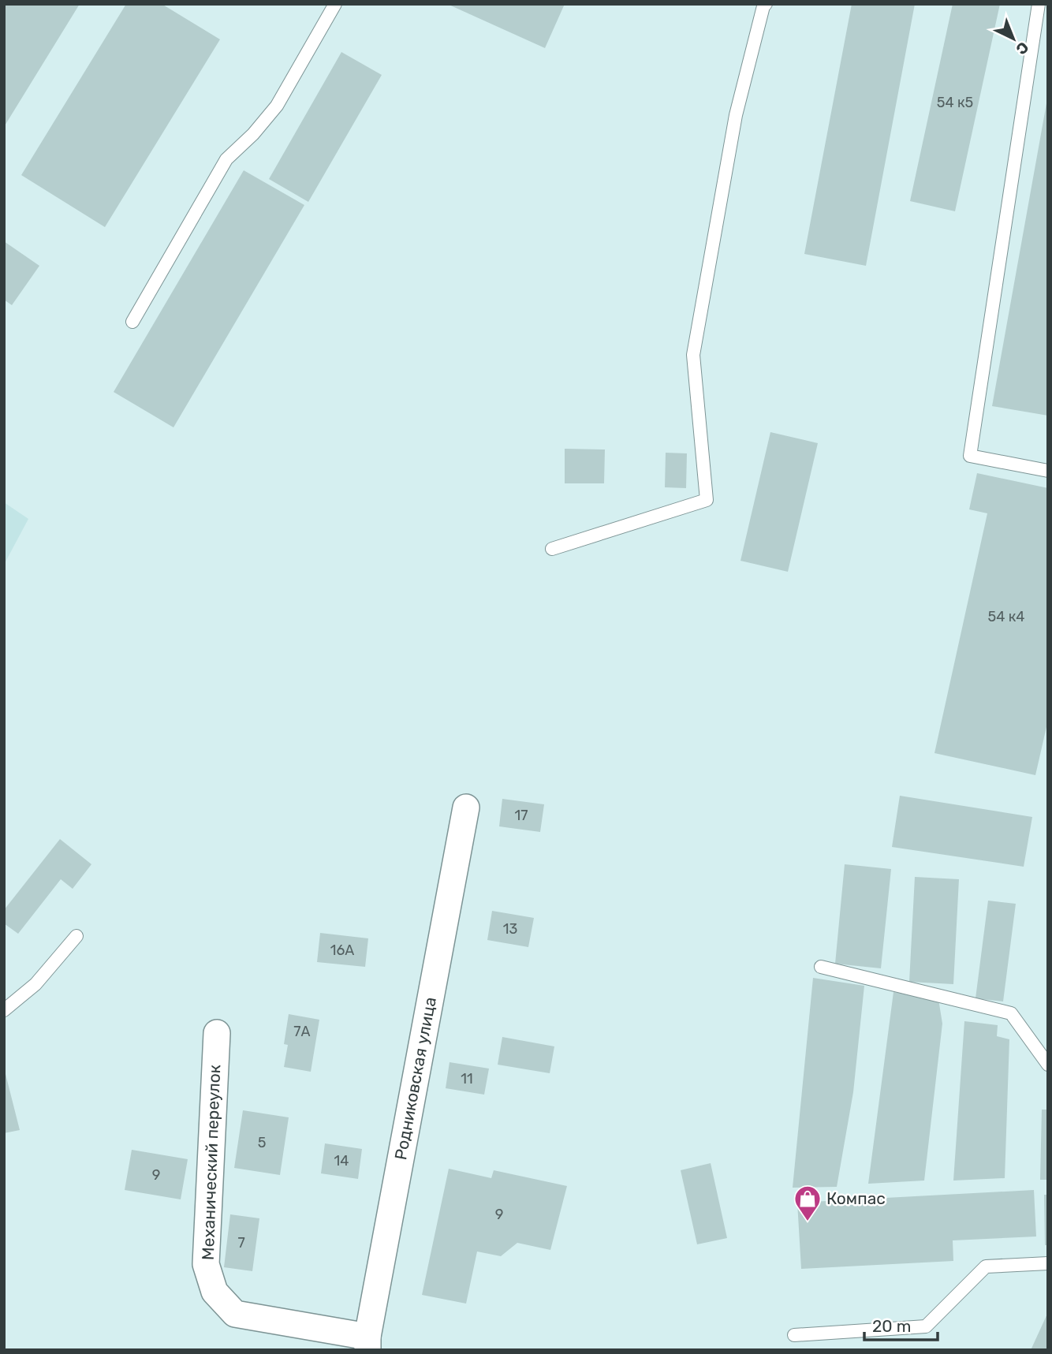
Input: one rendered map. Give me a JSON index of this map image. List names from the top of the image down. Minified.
{"streets":{"street":["Родниковская улица","Механический переулок"]},"crossings":[["Родниковская улица","Механический переулок"]],"places":{"shop":["Компас"]},"house_numbers":["54 к5","54 к4","17","13","16А","7А","11","5","14","9","9","7"],"scale_bar":"20 m","north":"bottom right"}
